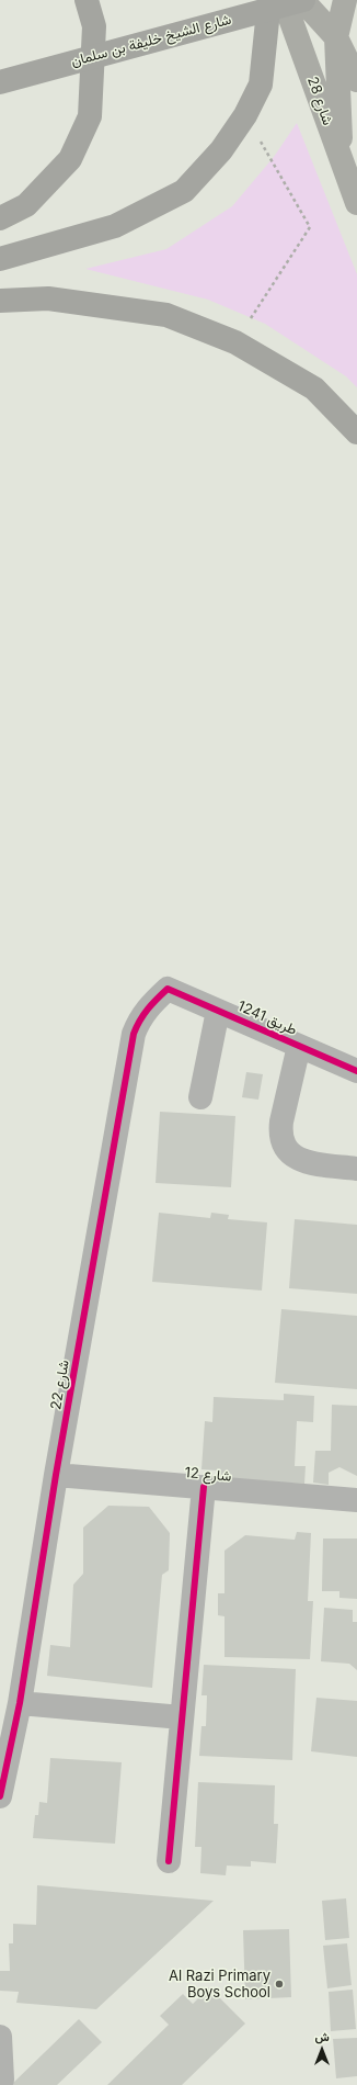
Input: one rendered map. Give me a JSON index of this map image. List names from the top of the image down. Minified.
{"streets":{"highway":["شارع الشيخ خليفة بن سلمان"],"main road":["شارع 28"],"street":["طريق 1241","شارع 22","شارع 12"]},"crossings":[["طريق 1241","شارع 22"],["شارع 22","شارع 12"]],"places":["Al Razi Primary Boys School"],"north":"top"}
